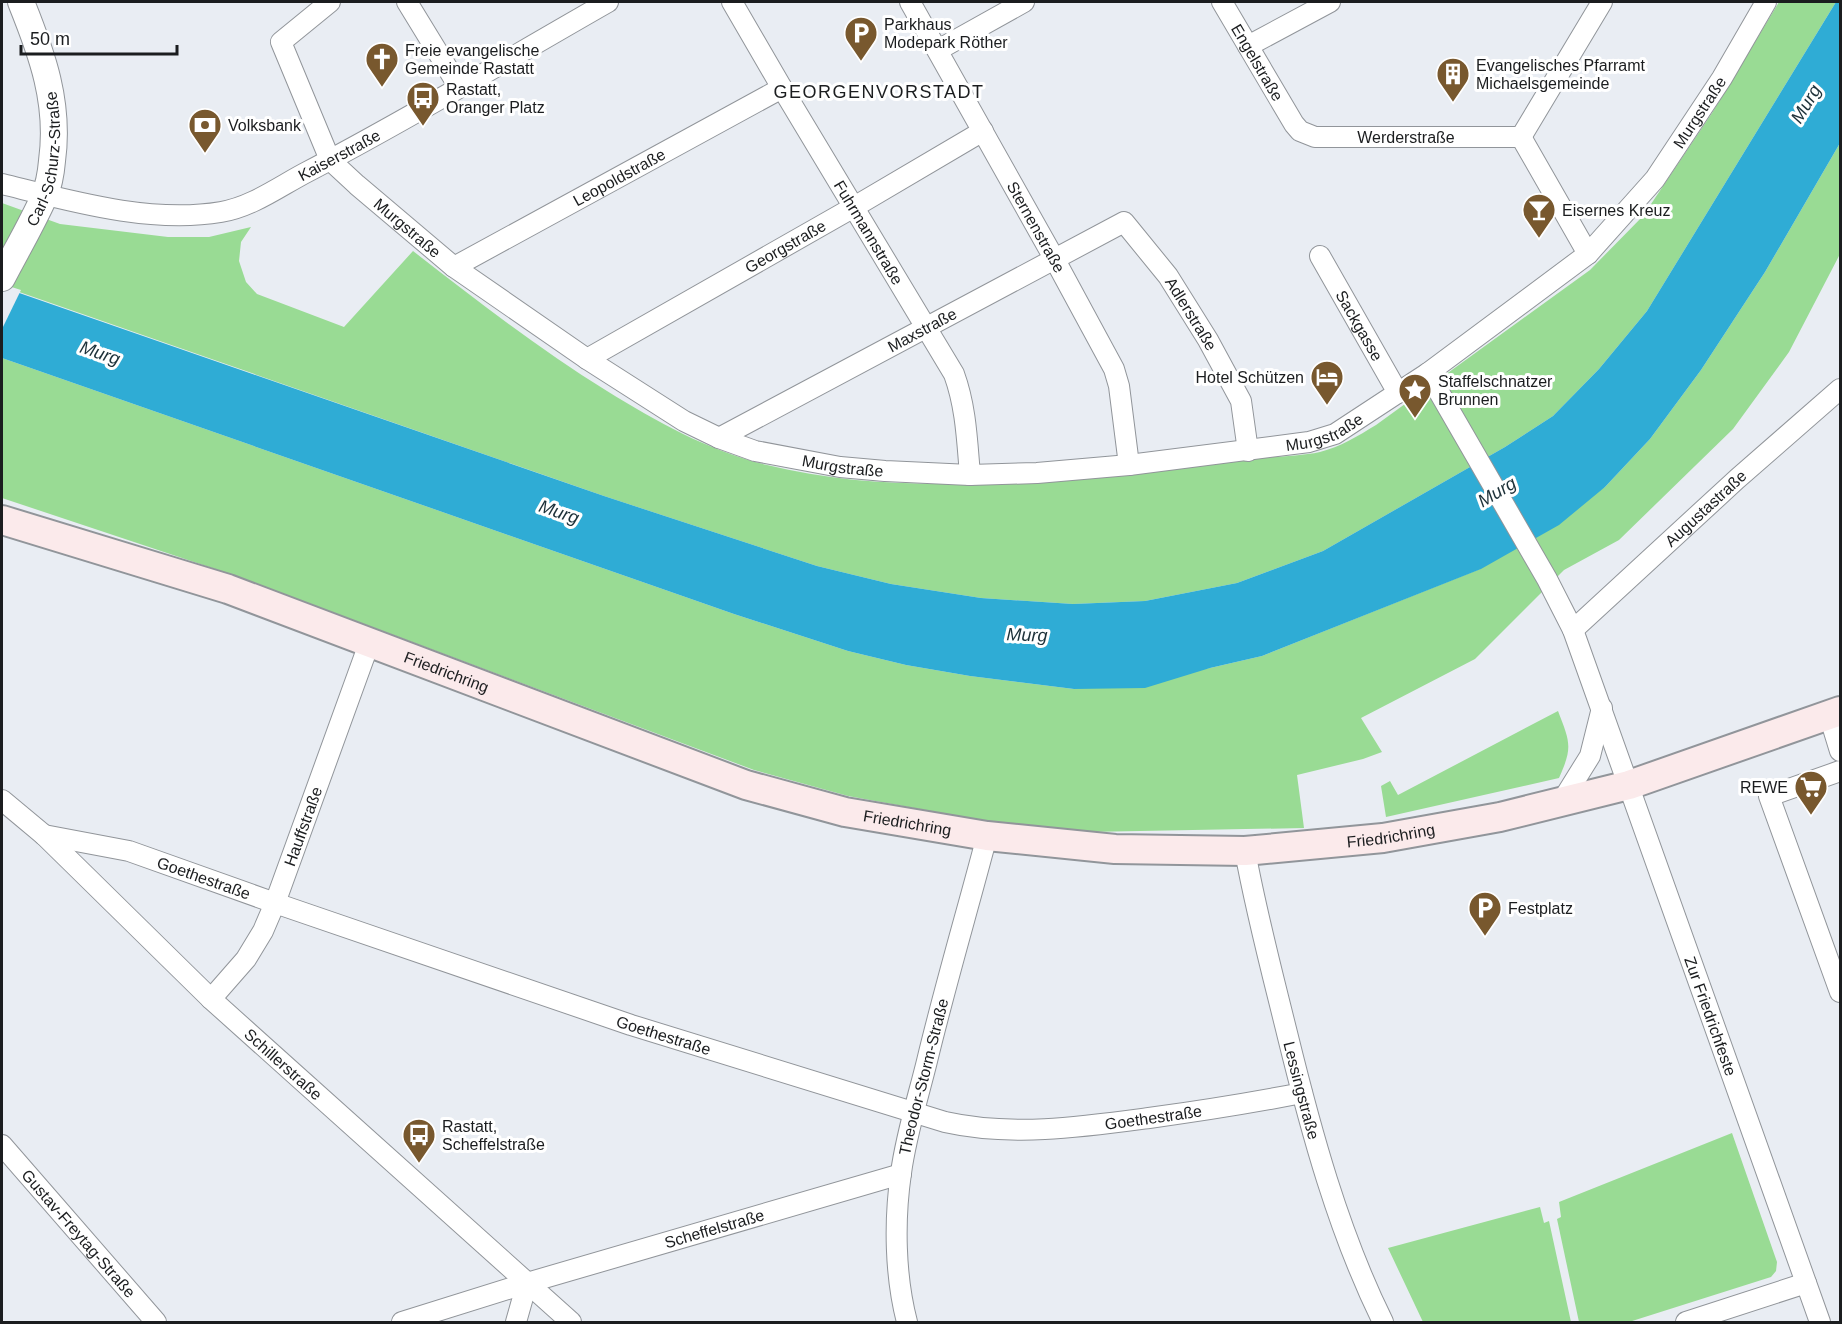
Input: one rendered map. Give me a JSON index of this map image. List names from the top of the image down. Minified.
{"streets":{"main road":["Friedrichring"],"street":["Engelstraße","Murgstraße","Werderstraße","Kaiserstraße","Carl-Schurz-Straße","Leopoldstraße","Sternenstraße","Fuhrmannstraße","Georgstraße","Adlerstraße","Sackgasse","Maxstraße","Augustastraße","Hauffstraße","Goethestraße","Zur Friedrichfeste","Schillerstraße","Theodor-Storm-Straße","Lessingstraße","Scheffelstraße","Gustav-Freytag-Straße"]},"crossings":[["Engelstraße","Werderstraße"],["Murgstraße","Kaiserstraße"],["Murgstraße","Leopoldstraße"],["Murgstraße","Sternenstraße"],["Murgstraße","Fuhrmannstraße"],["Murgstraße","Georgstraße"],["Murgstraße","Adlerstraße"],["Murgstraße","Sackgasse"],["Murgstraße","Maxstraße"],["Murgstraße","Zur Friedrichfeste"],["Kaiserstraße","Carl-Schurz-Straße"],["Leopoldstraße","Fuhrmannstraße"],["Sternenstraße","Georgstraße"],["Sternenstraße","Maxstraße"],["Fuhrmannstraße","Georgstraße"],["Fuhrmannstraße","Maxstraße"],["Adlerstraße","Maxstraße"],["Augustastraße","Zur Friedrichfeste"],["Friedrichring","Hauffstraße"],["Friedrichring","Zur Friedrichfeste"],["Friedrichring","Theodor-Storm-Straße"],["Friedrichring","Lessingstraße"],["Hauffstraße","Goethestraße"],["Hauffstraße","Schillerstraße"],["Goethestraße","Schillerstraße"],["Goethestraße","Theodor-Storm-Straße"],["Goethestraße","Lessingstraße"],["Schillerstraße","Scheffelstraße"],["Theodor-Storm-Straße","Scheffelstraße"]],"districts":["GEORGENVORSTADT"],"water":["Murg"],"places":{"parking":["Parkhaus Modepark Röther","Festplatz"],"church":["Freie evangelische Gemeinde Rastatt"],"building":["Evangelisches Pfarramt Michaelsgemeinde"],"bus stop":["Rastatt, Oranger Platz","Rastatt, Scheffelstraße"],"bank":["Volksbank"],"bar":["Eisernes Kreuz"],"hotel":["Hotel Schützen"],"place":["Staffelschnatzer Brunnen"],"supermarket":["REWE"]},"scale_bar":"50 m"}
